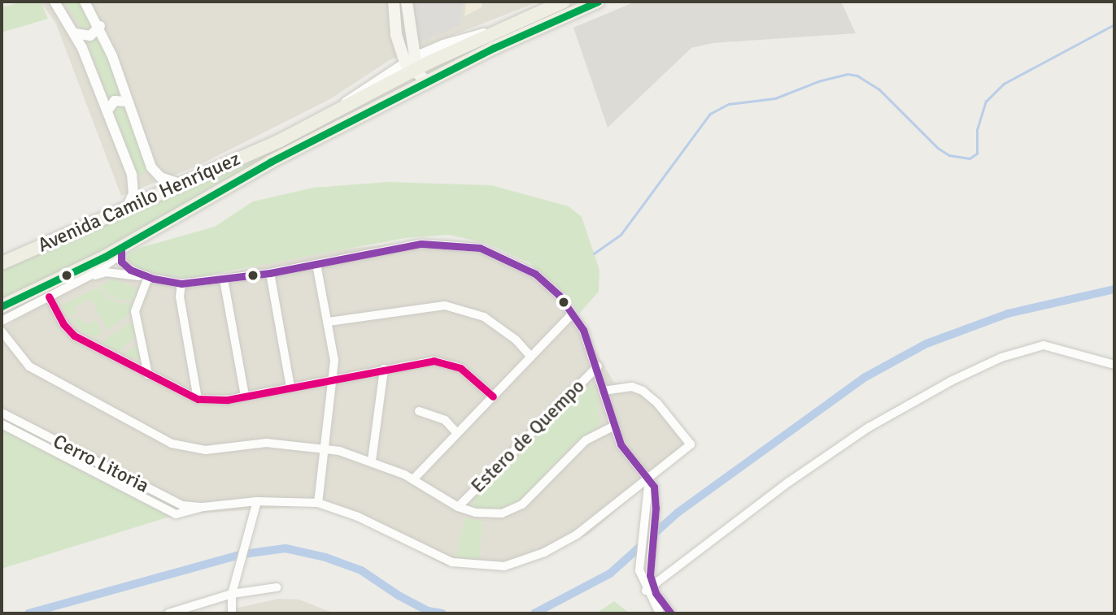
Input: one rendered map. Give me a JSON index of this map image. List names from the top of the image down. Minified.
{"streets":{"main road":["Avenida Camilo Henríquez"],"street":["Estero de Quempo","Cerro Litoria"]}}
